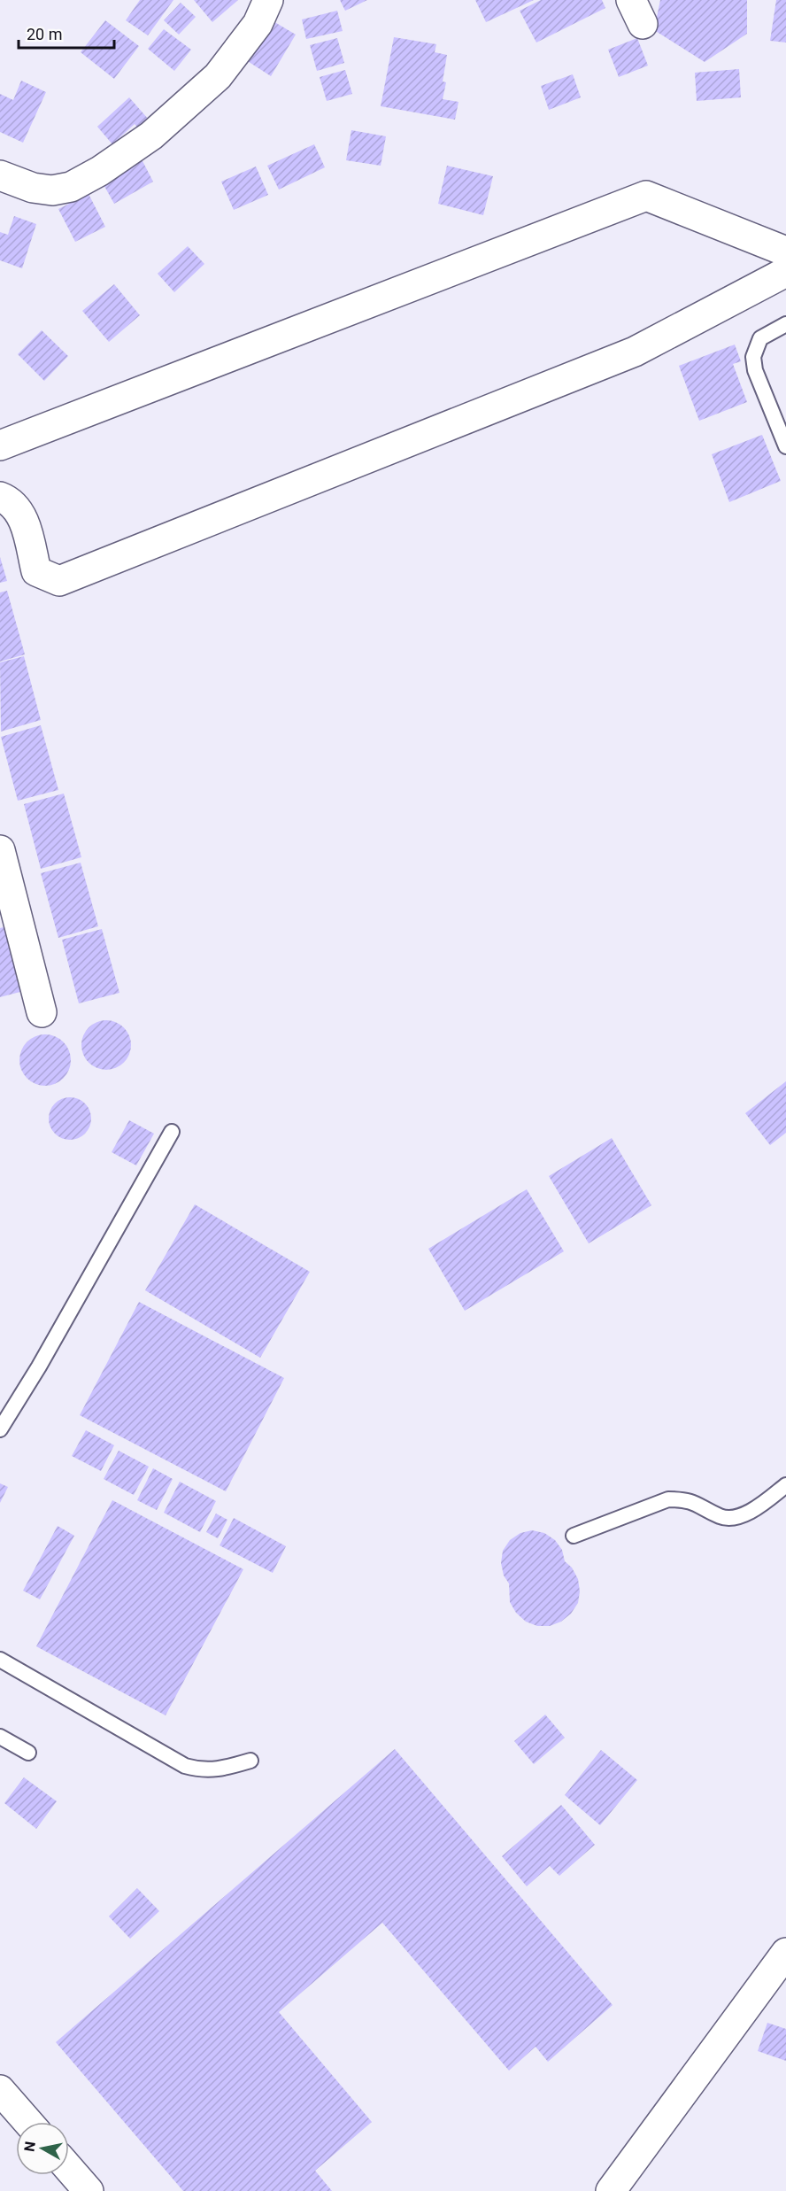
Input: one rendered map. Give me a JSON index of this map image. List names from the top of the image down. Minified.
{"scale_bar":"20 m","north":"left"}
